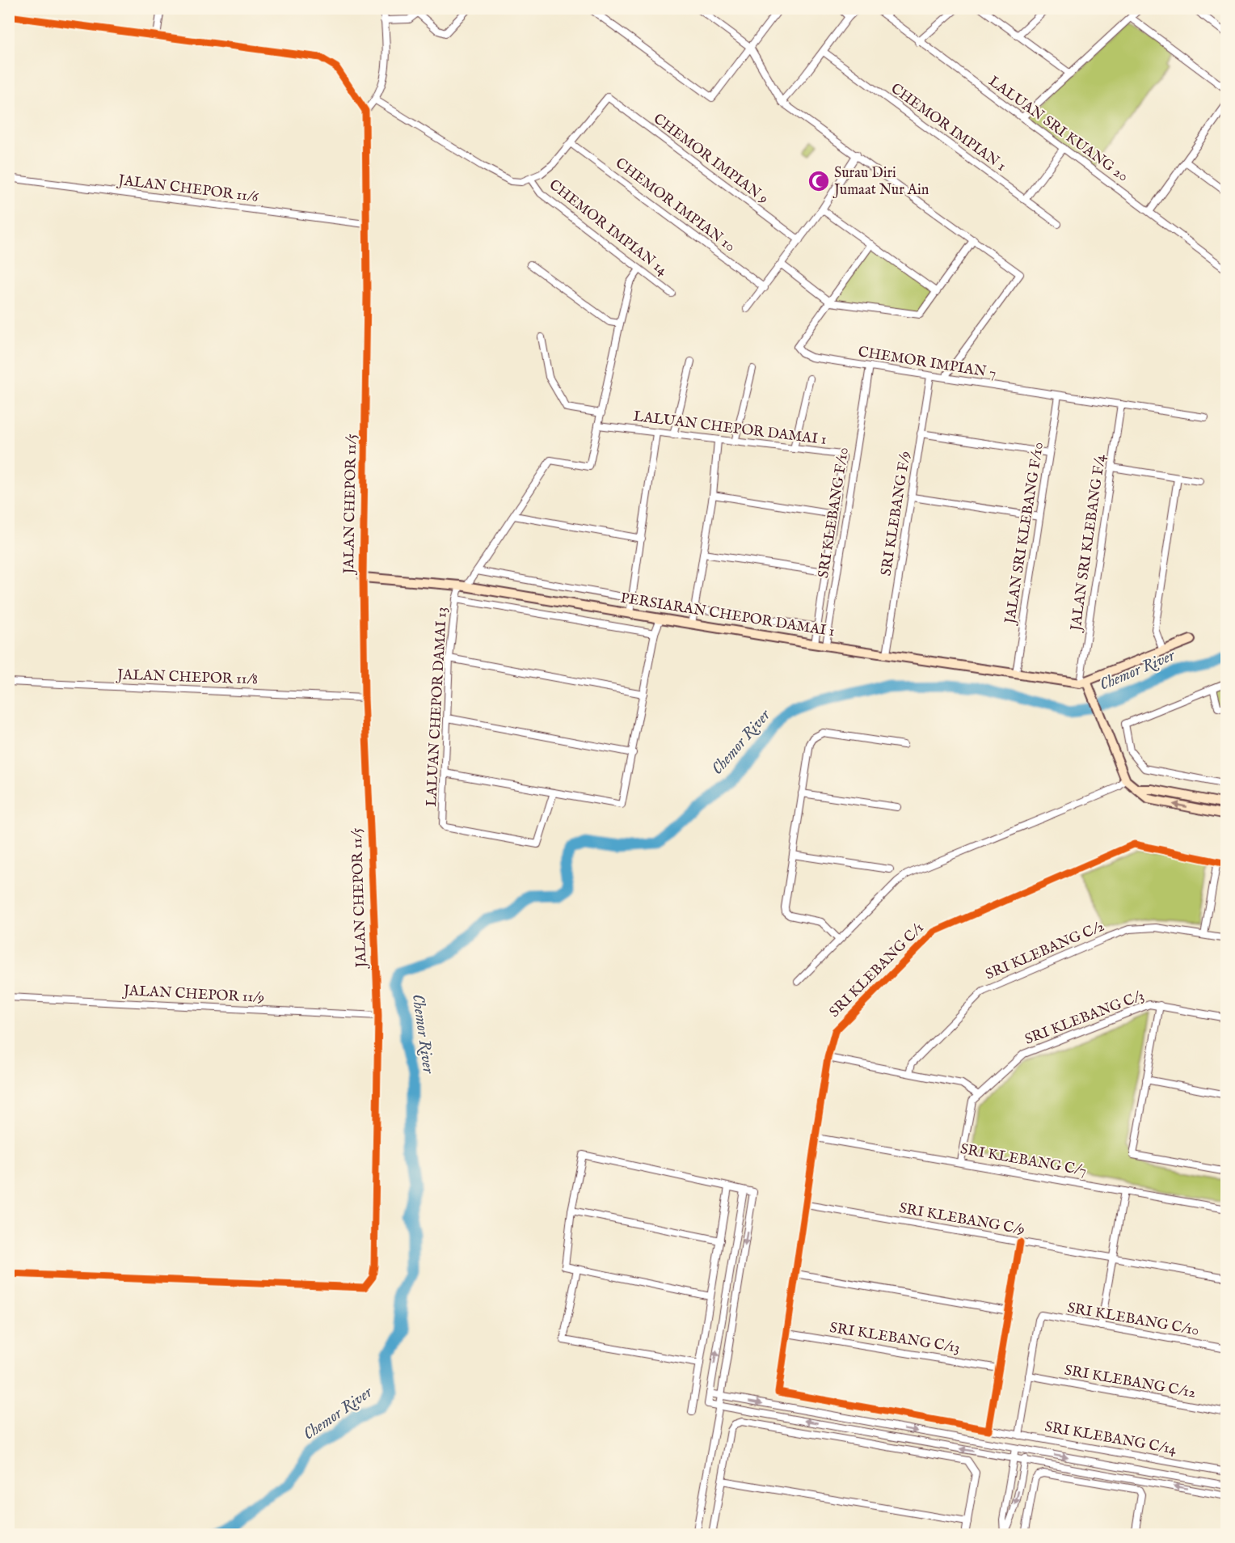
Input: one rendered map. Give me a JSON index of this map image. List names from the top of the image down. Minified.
{"streets":{"street":["CHEMOR IMPIAN 1","LALUAN SRI KUANG 20","CHEMOR IMPIAN 9","JALAN CHEPOR 11/6","CHEMOR IMPIAN 10","CHEMOR IMPIAN 14","CHEMOR IMPIAN 7","LALUAN CHEPOR DAMAI 1","JALAN CHEPOR 11/5","SRI KLEBANG F/10","SRI KLEBANG F/9","JALAN SRI KLEBANG F/10","JALAN SRI KLEBANG F/4","PERSIARAN CHEPOR DAMAI 1","JALAN CHEPOR 11/8","LALUAN CHEPOR DAMAI 13","SRI KLEBANG C/2","SRI KLEBANG C/1","JALAN CHEPOR 11/9","SRI KLEBANG C/3","SRI KLEBANG C/7","SRI KLEBANG C/9","SRI KLEBANG C/10","SRI KLEBANG C/13","SRI KLEBANG C/12","SRI KLEBANG C/14"]},"crossings":[["CHEMOR IMPIAN 9","CHEMOR IMPIAN 10"],["JALAN CHEPOR 11/6","JALAN CHEPOR 11/5"],["CHEMOR IMPIAN 7","SRI KLEBANG F/10"],["CHEMOR IMPIAN 7","SRI KLEBANG F/9"],["CHEMOR IMPIAN 7","JALAN SRI KLEBANG F/10"],["CHEMOR IMPIAN 7","JALAN SRI KLEBANG F/4"],["LALUAN CHEPOR DAMAI 1","PERSIARAN CHEPOR DAMAI 1"],["JALAN CHEPOR 11/5","PERSIARAN CHEPOR DAMAI 1"],["JALAN CHEPOR 11/5","JALAN CHEPOR 11/8"],["JALAN CHEPOR 11/5","JALAN CHEPOR 11/9"],["SRI KLEBANG F/10","PERSIARAN CHEPOR DAMAI 1"],["SRI KLEBANG F/9","PERSIARAN CHEPOR DAMAI 1"],["JALAN SRI KLEBANG F/10","PERSIARAN CHEPOR DAMAI 1"],["JALAN SRI KLEBANG F/4","PERSIARAN CHEPOR DAMAI 1"],["PERSIARAN CHEPOR DAMAI 1","LALUAN CHEPOR DAMAI 13"],["SRI KLEBANG C/1","SRI KLEBANG C/7"],["SRI KLEBANG C/1","SRI KLEBANG C/9"],["SRI KLEBANG C/1","SRI KLEBANG C/13"],["SRI KLEBANG C/3","SRI KLEBANG C/7"],["SRI KLEBANG C/10","SRI KLEBANG C/12"]],"water":["Chemor River"],"places":{"mosque":["Surau Diri Jumaat Nur Ain"]}}
